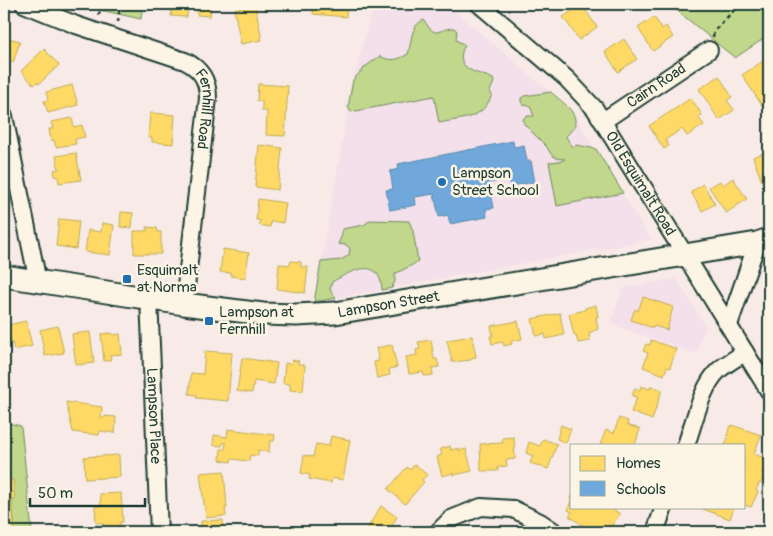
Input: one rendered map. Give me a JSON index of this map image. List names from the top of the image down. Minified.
{"streets":{"main road":["Lampson Street"],"street":["Cairn Road","Fernhill Road","Old Esquimalt Road","Lampson Place"]},"crossings":[["Cairn Road","Old Esquimalt Road"],["Fernhill Road","Lampson Street"],["Old Esquimalt Road","Lampson Street"],["Lampson Street","Lampson Place"]],"places":{"other":["Lampson Street School"],"transit":["Esquimalt at Norma","Lampson at Fernhill"]},"legend":["Homes","Schools"],"scale_bar":"50 m"}
